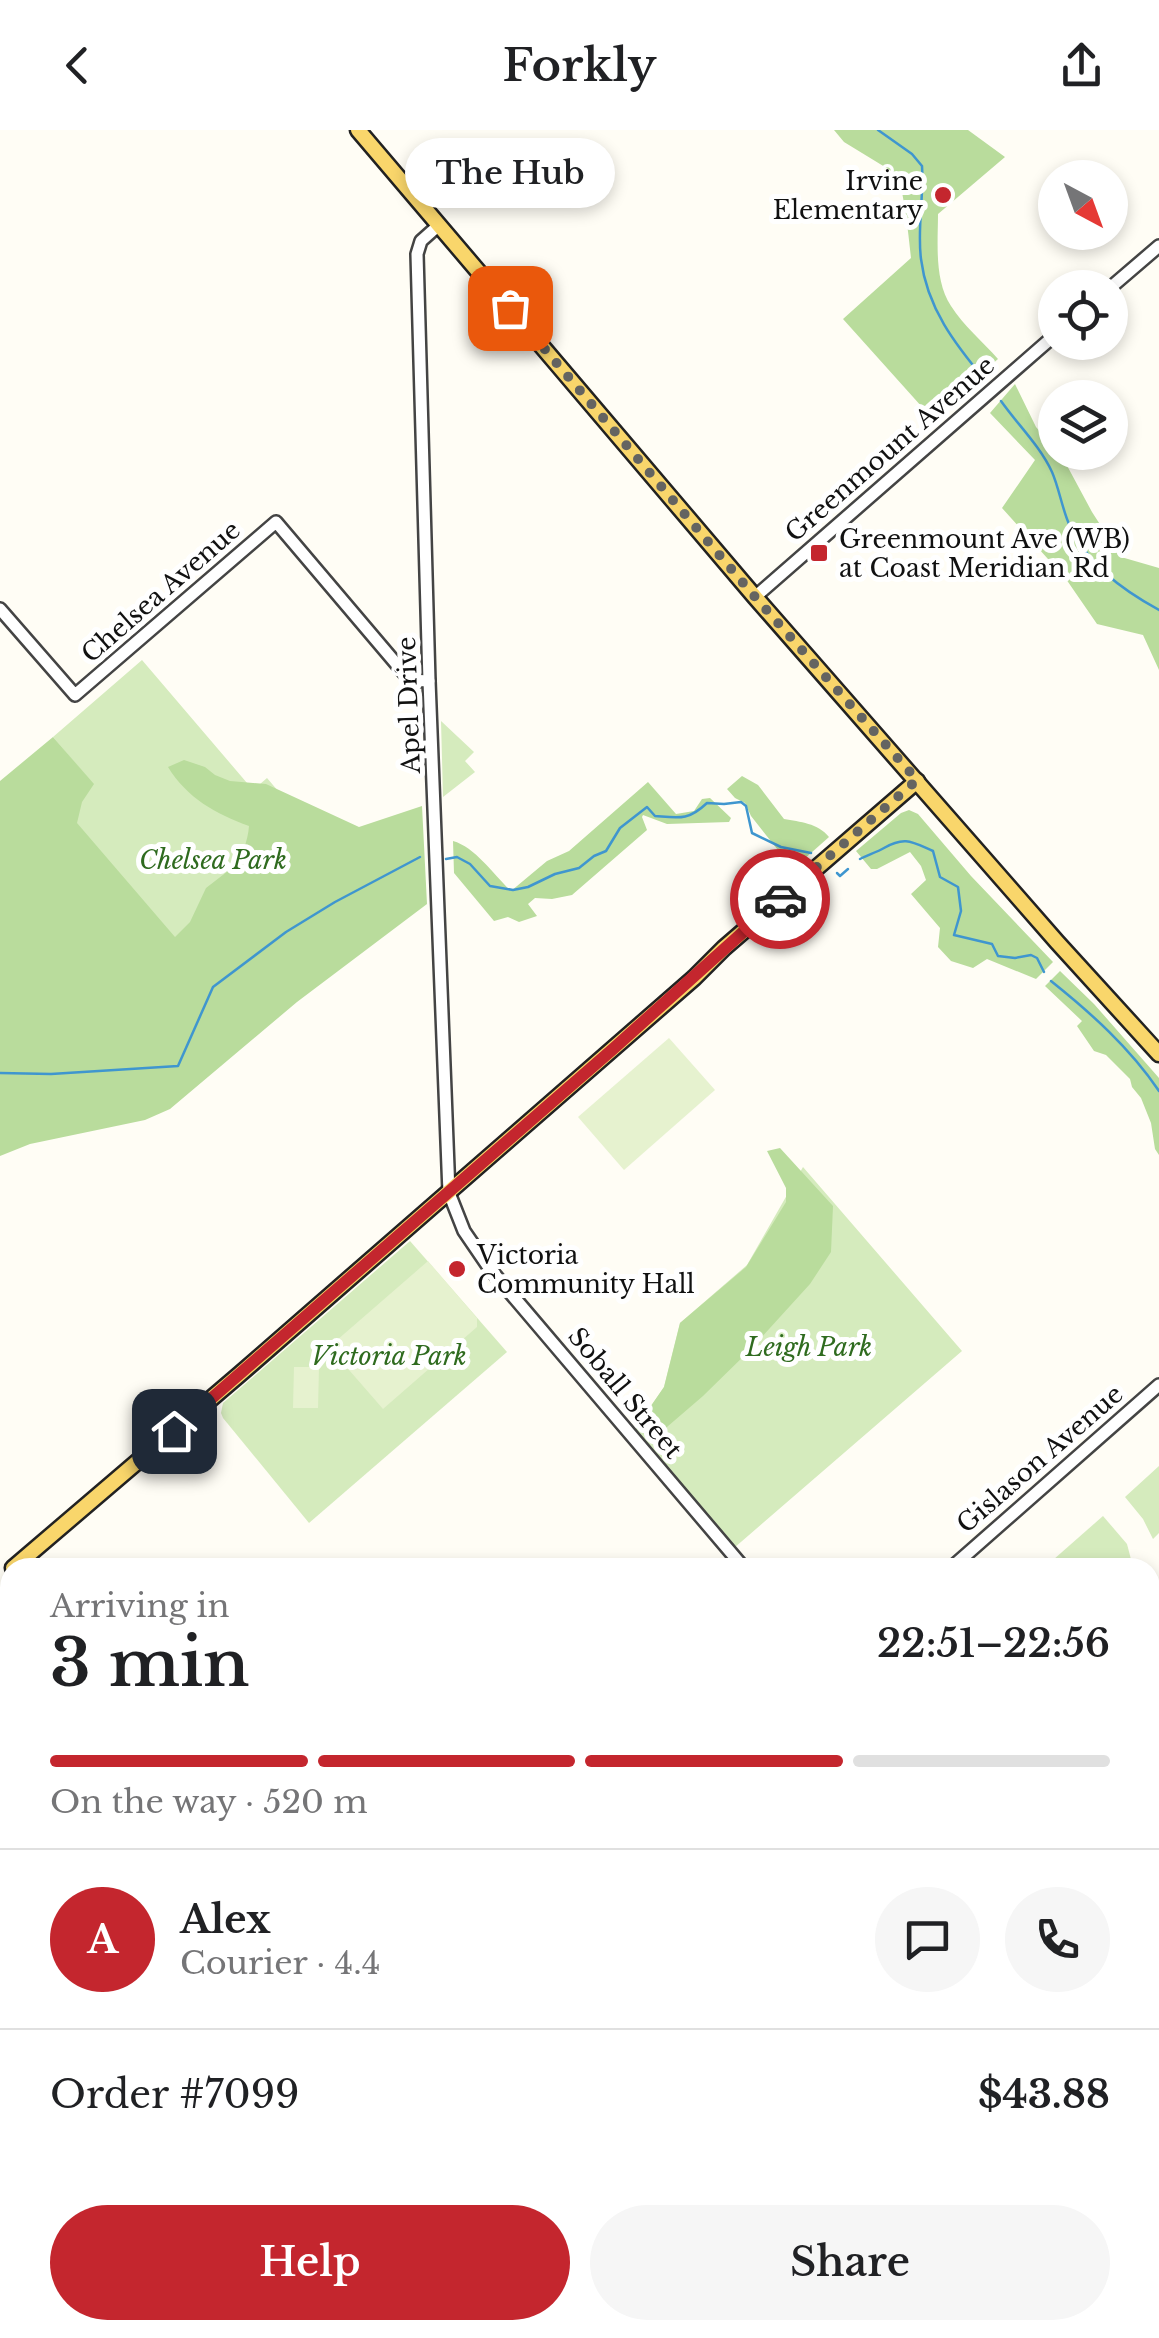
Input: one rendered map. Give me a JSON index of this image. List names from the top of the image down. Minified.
{"streets":{"street":["Greenmount Avenue","Chelsea Avenue","Apel Drive","Soball Street","Gislason Avenue"]},"crossings":[["Chelsea Avenue","Apel Drive"],["Apel Drive","Soball Street"]],"parks":["Chelsea Park","Leigh Park","Victoria Park"],"places":{"other":["Irvine Elementary","The Hub","Victoria Community Hall"],"transit":["Greenmount Ave (WB) at Coast Meridian Rd"]},"north":"bottom right","page":{"header":"Forkly","bubble":"The Hub","heading":["3 min","Arriving in","22:51–22:56"],"panel":["Alex","Courier · 4.4","Order #7099","$43.88"],"bar":"On the way · 520 m","round":"A","buttons":["Help","Share"]}}
